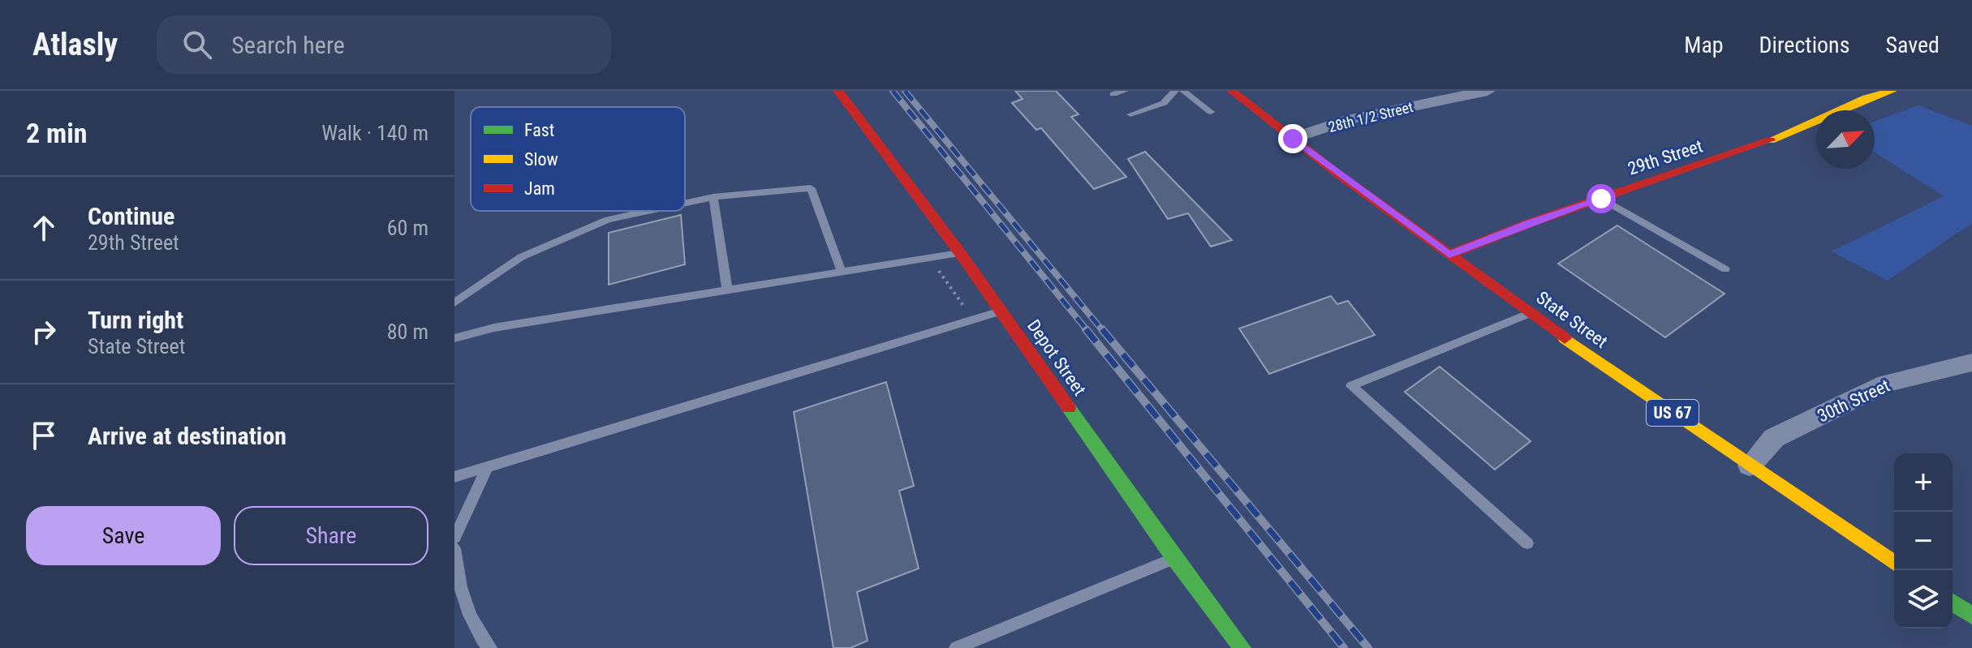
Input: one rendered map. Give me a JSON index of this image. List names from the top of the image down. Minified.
{"streets":{"street":["28th 1/2 Street","29th Street","State Street","Depot Street","30th Street","US 67"]},"crossings":[["28th 1/2 Street","State Street"],["29th Street","State Street"],["State Street","30th Street"]],"legend":["Fast","Slow","Jam"],"north":"top right","page":{"header":"Atlasly","search":"Search here","nav":["Map","Directions","Saved"],"heading":["2 min","Walk · 140 m"],"list":[["Continue","29th Street","60 m"],["Turn right","State Street","80 m"],"Arrive at destination"],"map_buttons":["+","−"],"buttons":["Save","Share"]}}
